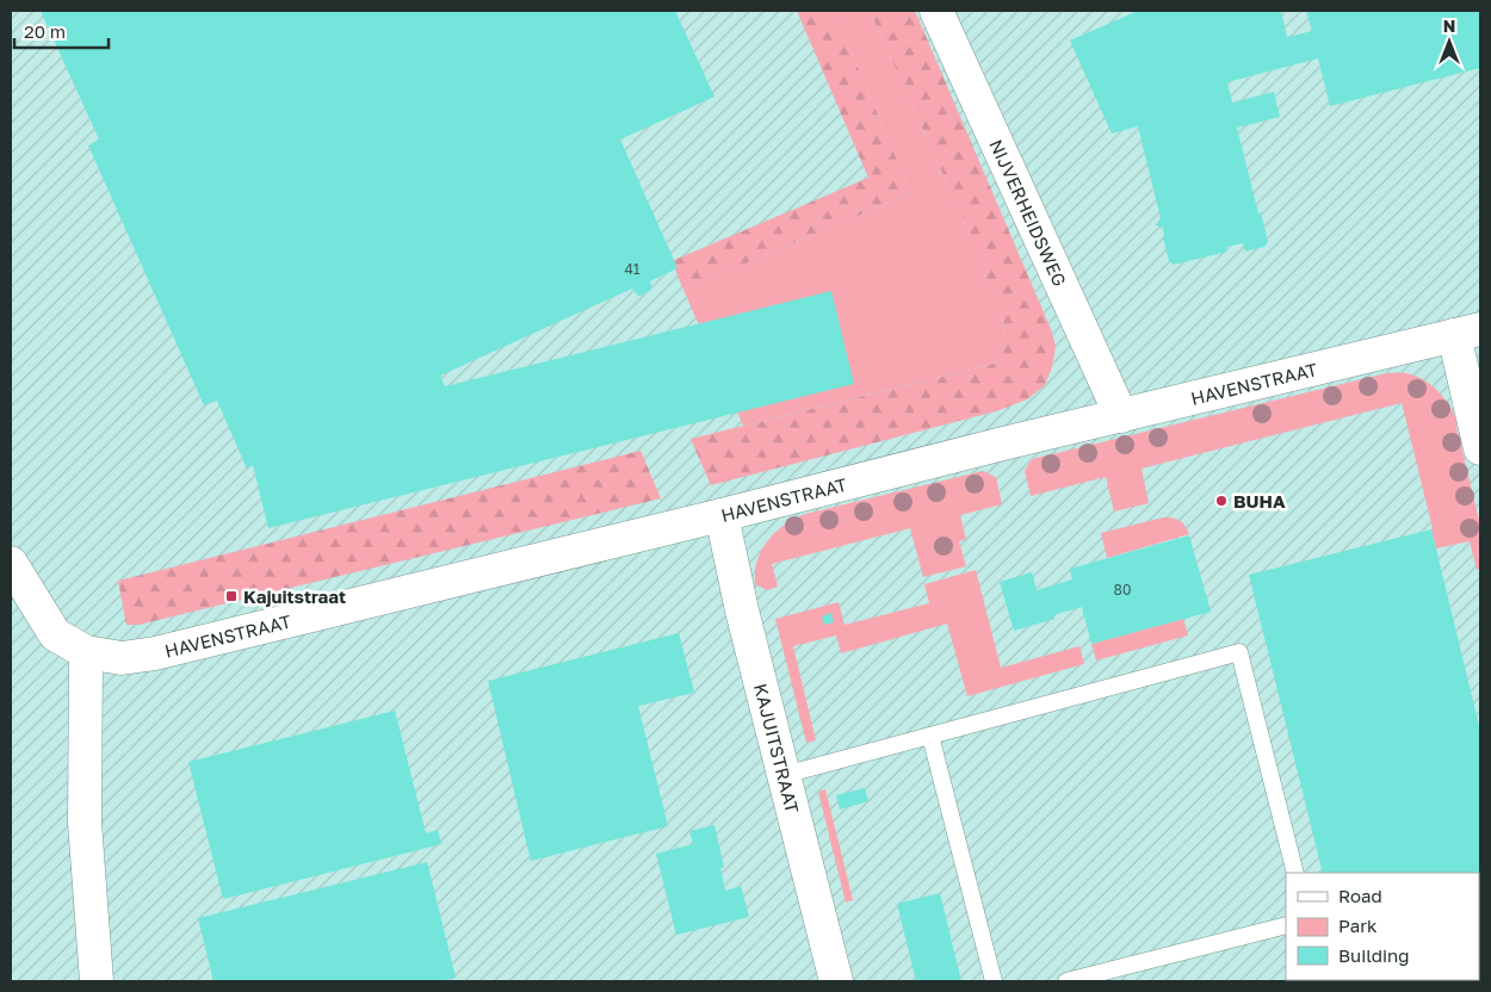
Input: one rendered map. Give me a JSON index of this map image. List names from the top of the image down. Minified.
{"streets":{"street":["NIJVERHEIDSWEG","HAVENSTRAAT","KAJUITSTRAAT"]},"crossings":[["NIJVERHEIDSWEG","HAVENSTRAAT"],["HAVENSTRAAT","KAJUITSTRAAT"]],"places":{"other":["BUHA"],"transit":["Kajuitstraat"]},"house_numbers":["41","80"],"legend":["Road","Park","Building"],"scale_bar":"20 m","north":"top"}
